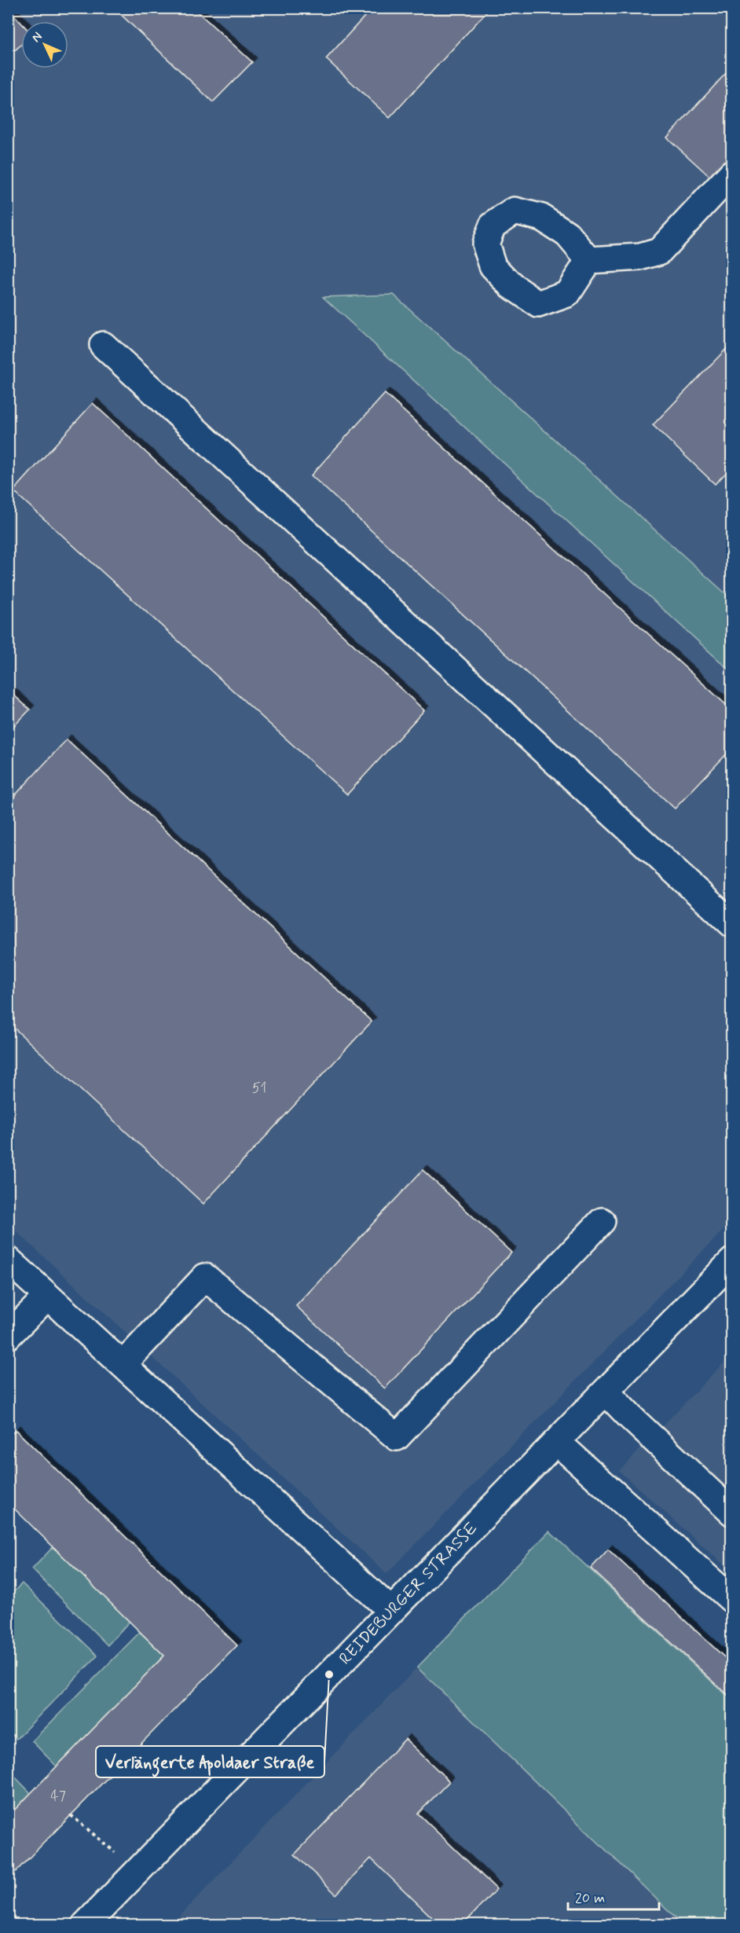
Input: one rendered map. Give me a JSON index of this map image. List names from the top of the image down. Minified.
{"streets":{"street":["REIDEBURGER STRASSE"]},"places":["Verlängerte Apoldaer Straße"],"house_numbers":["51","47"],"scale_bar":"20 m","north":"top left"}
